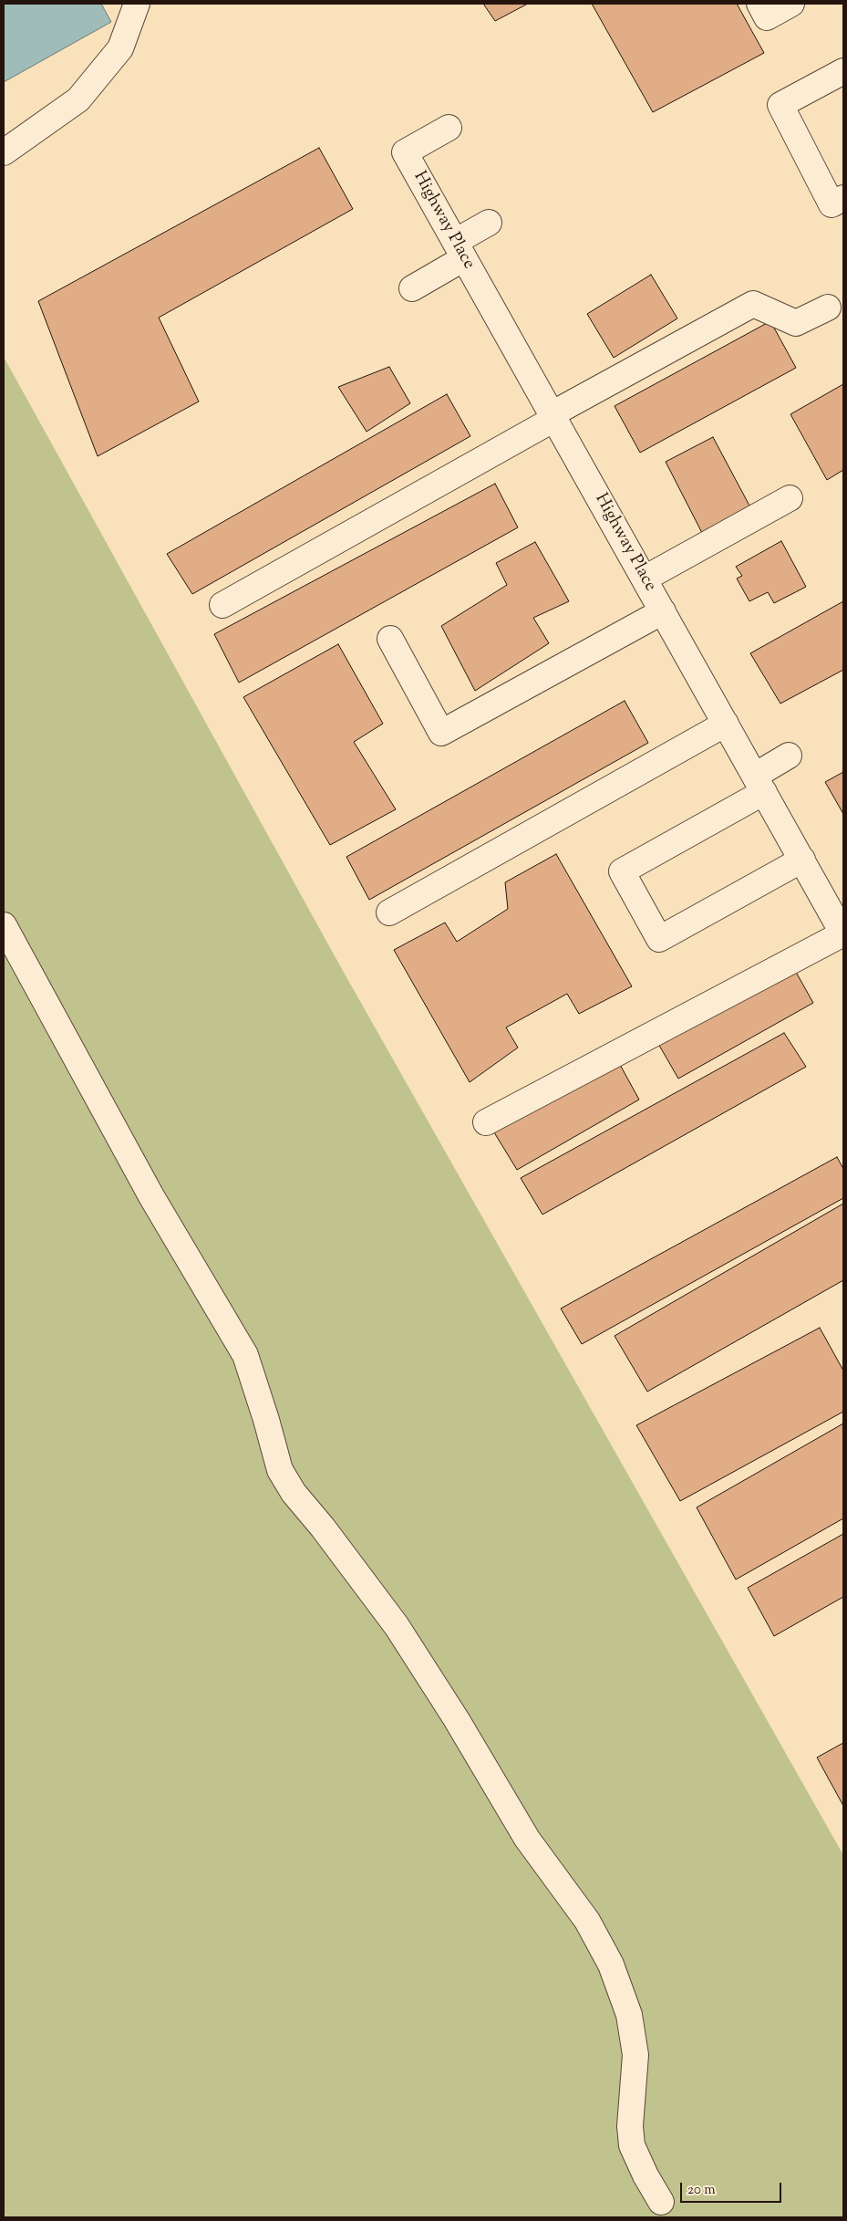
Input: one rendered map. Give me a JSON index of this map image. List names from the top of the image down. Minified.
{"streets":{"street":["Highway Place"]},"scale_bar":"20 m"}
